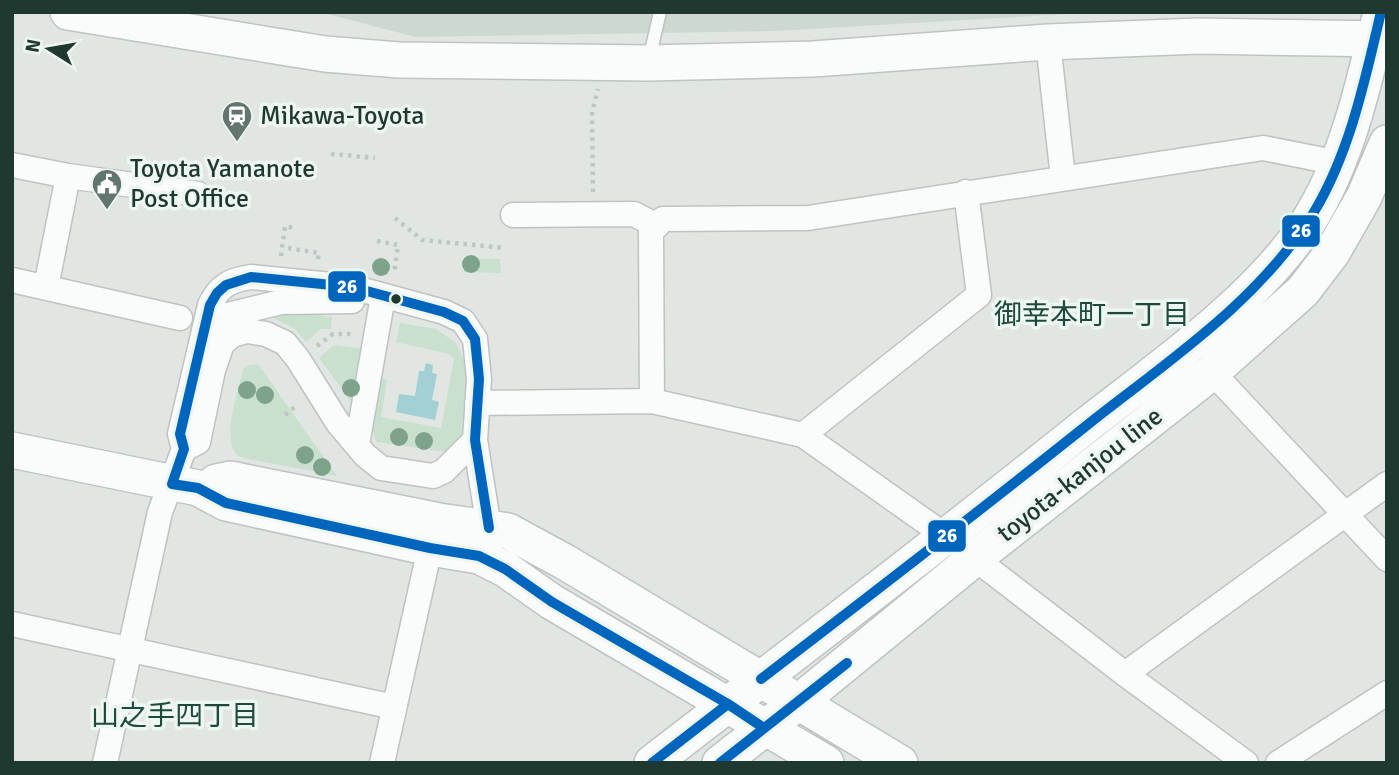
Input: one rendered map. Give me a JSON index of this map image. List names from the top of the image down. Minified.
{"streets":{"main road":["toyota-kanjou line"]},"districts":["御幸本町一丁目","山之手四丁目"],"places":{"station":["Mikawa-Toyota"],"public building":["Toyota Yamanote Post Office"]},"lines":["transit line 26"],"north":"left"}
